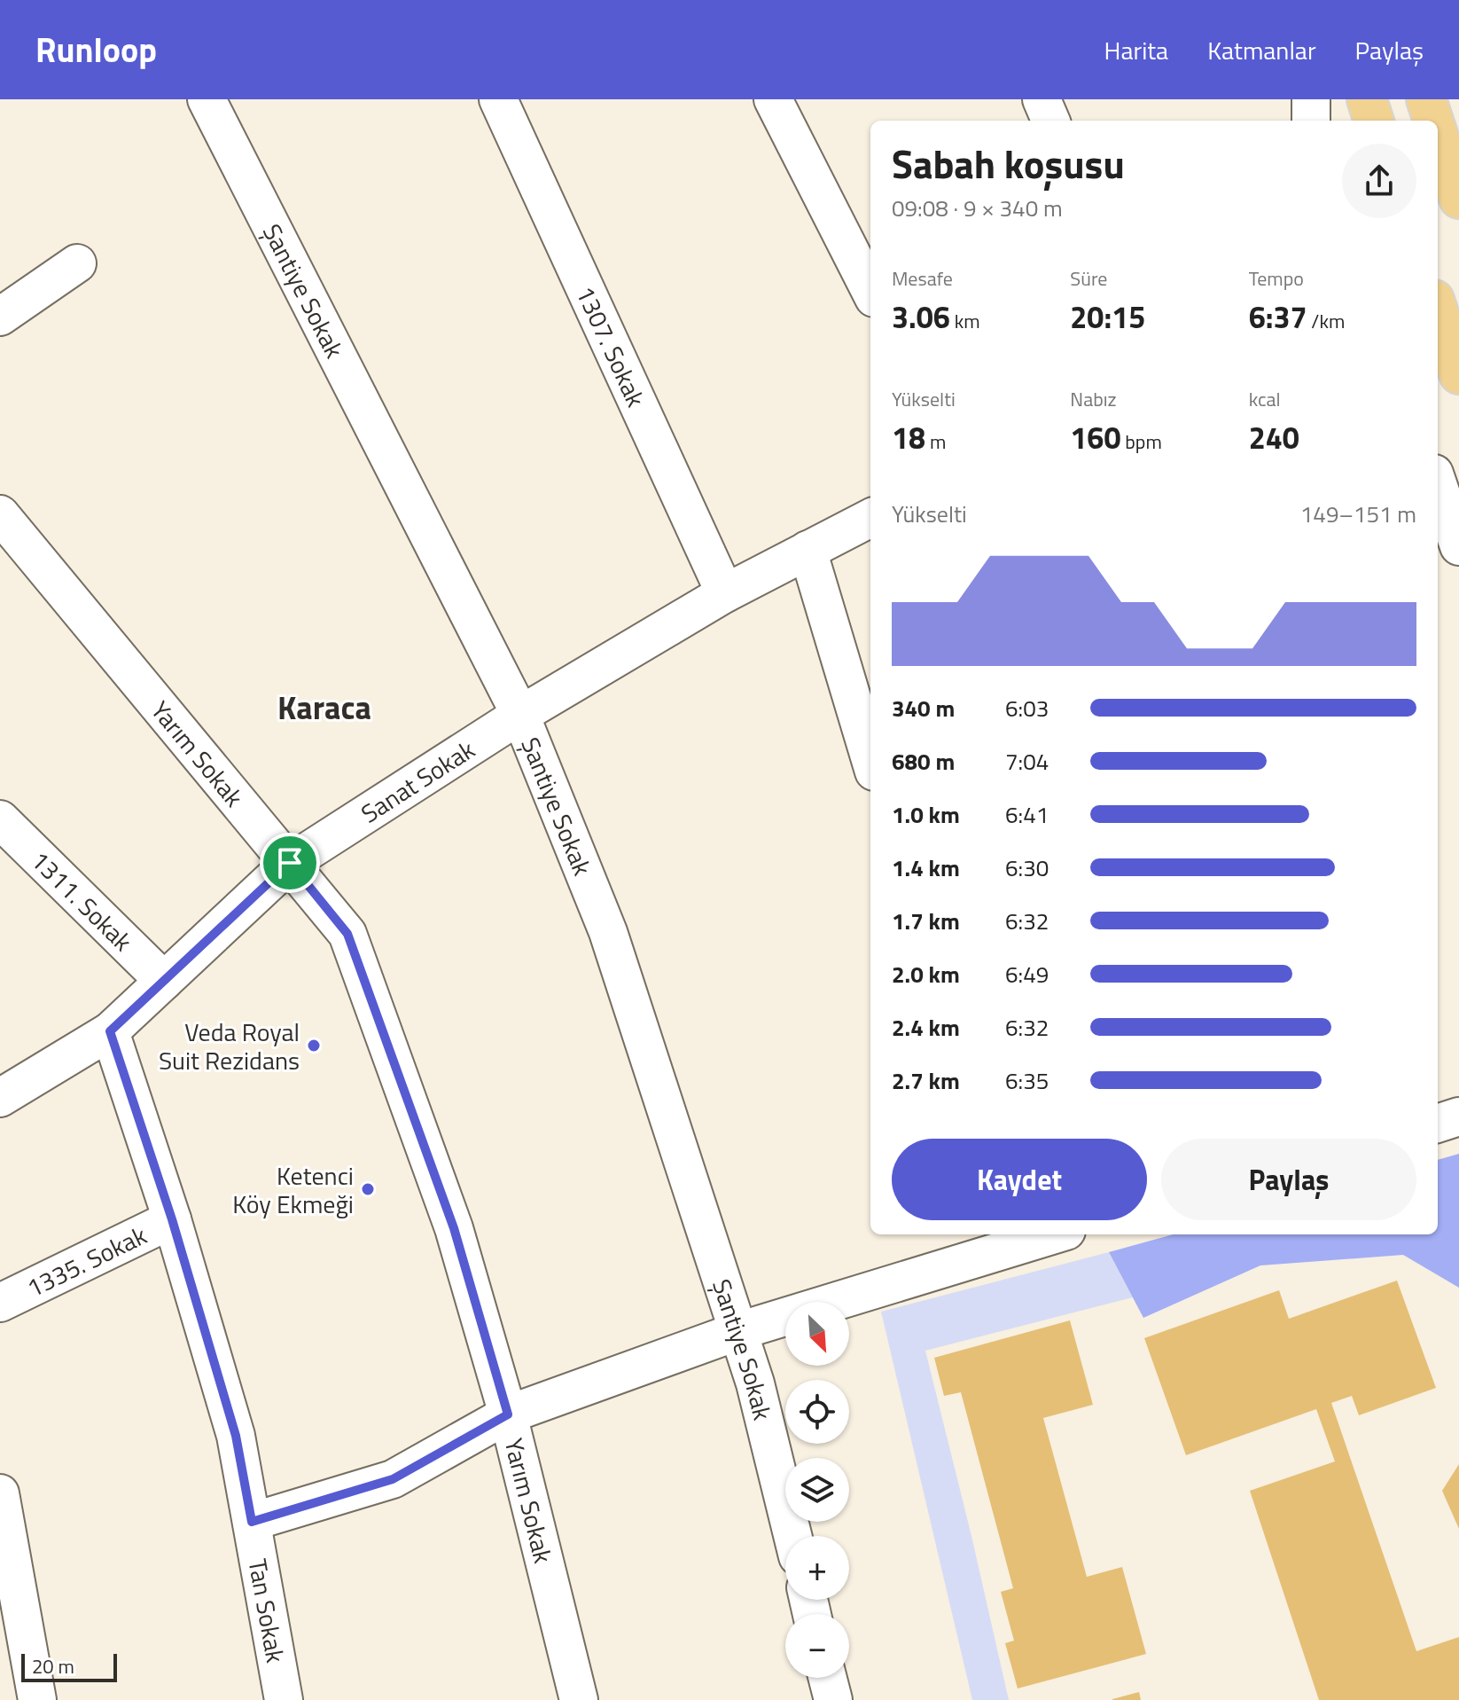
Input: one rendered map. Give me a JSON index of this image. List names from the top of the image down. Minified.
{"streets":{"street":["Şantiye Sokak","1307. Sokak","Yarım Sokak","Sanat Sokak","1311. Sokak","1335. Sokak","Tan Sokak"]},"crossings":[["Şantiye Sokak","Sanat Sokak"],["1307. Sokak","Sanat Sokak"],["Yarım Sokak","Sanat Sokak"],["Sanat Sokak","1311. Sokak"],["Sanat Sokak","Tan Sokak"],["1335. Sokak","Tan Sokak"]],"districts":["Karaca"],"places":["Veda Royal Suit Rezidans","Ketenci Köy Ekmeği"],"scale_bar":"20 m","north":"bottom right","page":{"header":"Runloop","nav":["Harita","Katmanlar","Paylaş"],"heading":["Sabah koşusu","09:08 · 9 × 340 m"],"stats":[["Mesafe","3.06 km"],["Süre","20:15"],["Tempo","6:37 /km"],["Yükselti","18 m"],["Nabız","160 bpm"],["kcal","240"]],"chart":["Yükselti","149–151 m"],"list":[{"name":"340 m","note":"6:03"},{"name":"680 m","note":"7:04"},{"name":"1.0 km","note":"6:41"},{"name":"1.4 km","note":"6:30"},{"name":"1.7 km","note":"6:32"},{"name":"2.0 km","note":"6:49"},{"name":"2.4 km","note":"6:32"},{"name":"2.7 km","note":"6:35"}],"buttons":["Kaydet","Paylaş"],"map_buttons":["+","−"],"scale":"20 m"}}
